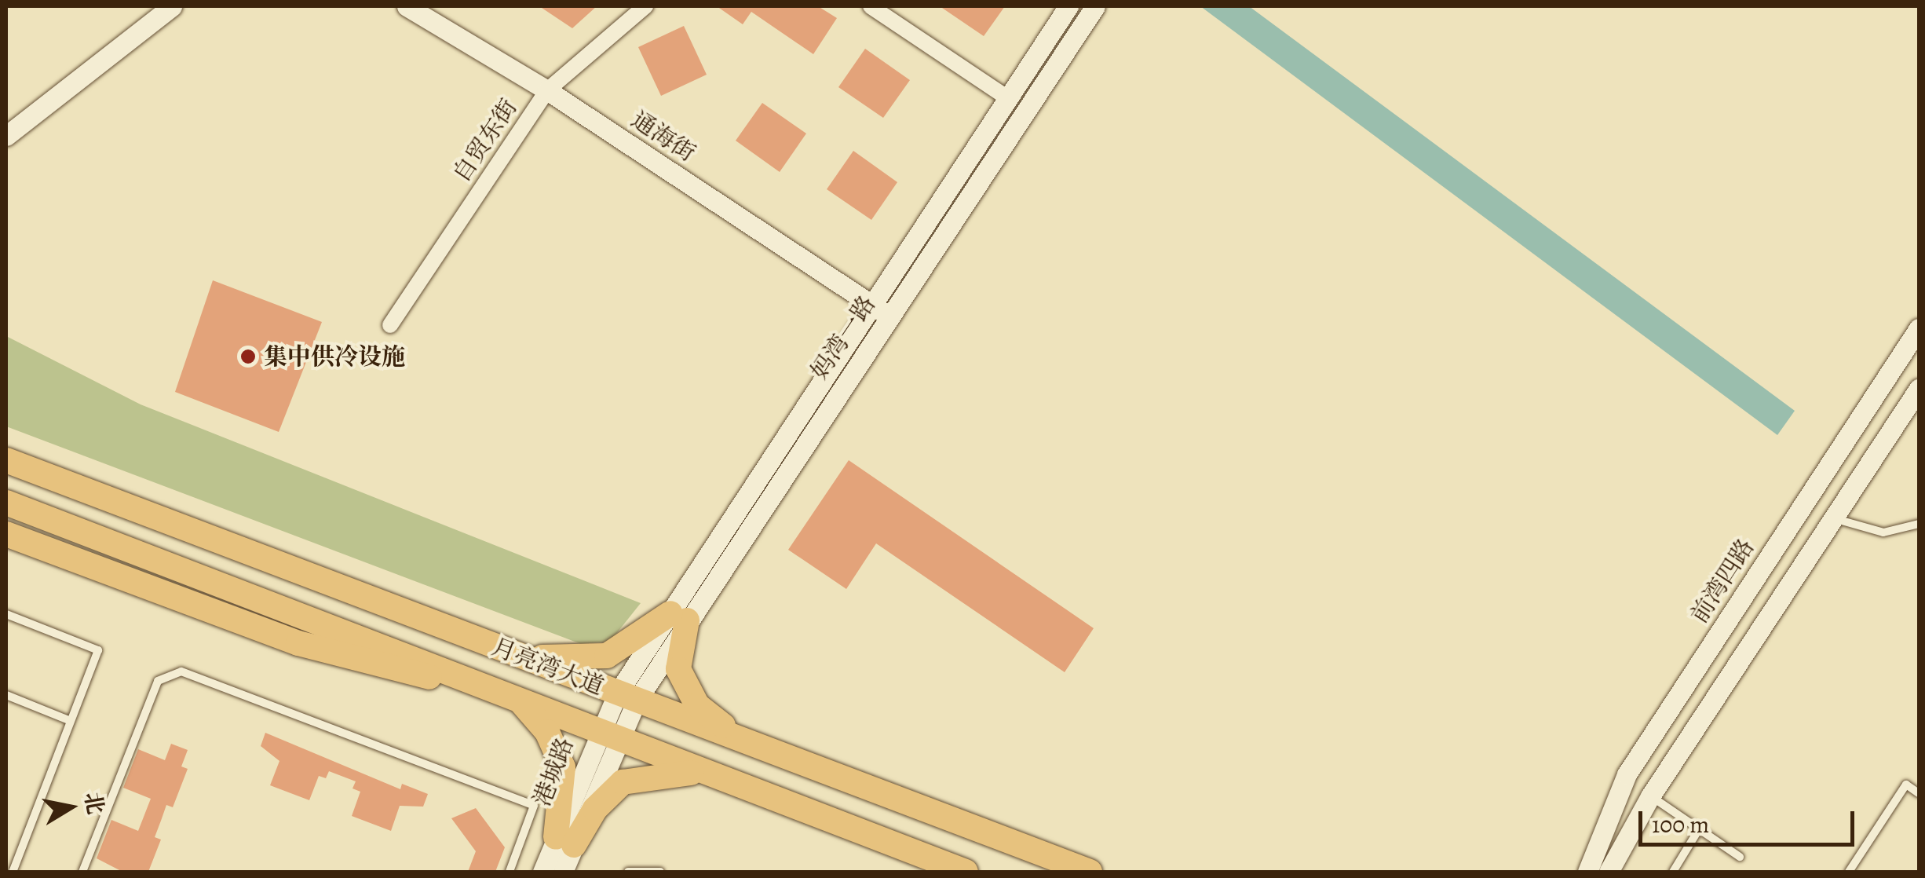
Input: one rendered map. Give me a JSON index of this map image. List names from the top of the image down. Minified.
{"streets":{"main road":["月亮湾大道"],"street":["通海街","自贸东街","妈湾一路","前湾四路","港城路"]},"crossings":[["通海街","自贸东街"],["通海街","妈湾一路"],["妈湾一路","月亮湾大道"],["妈湾一路","港城路"],["月亮湾大道","港城路"]],"places":["集中供冷设施"],"scale_bar":"100 m","north":"right"}
